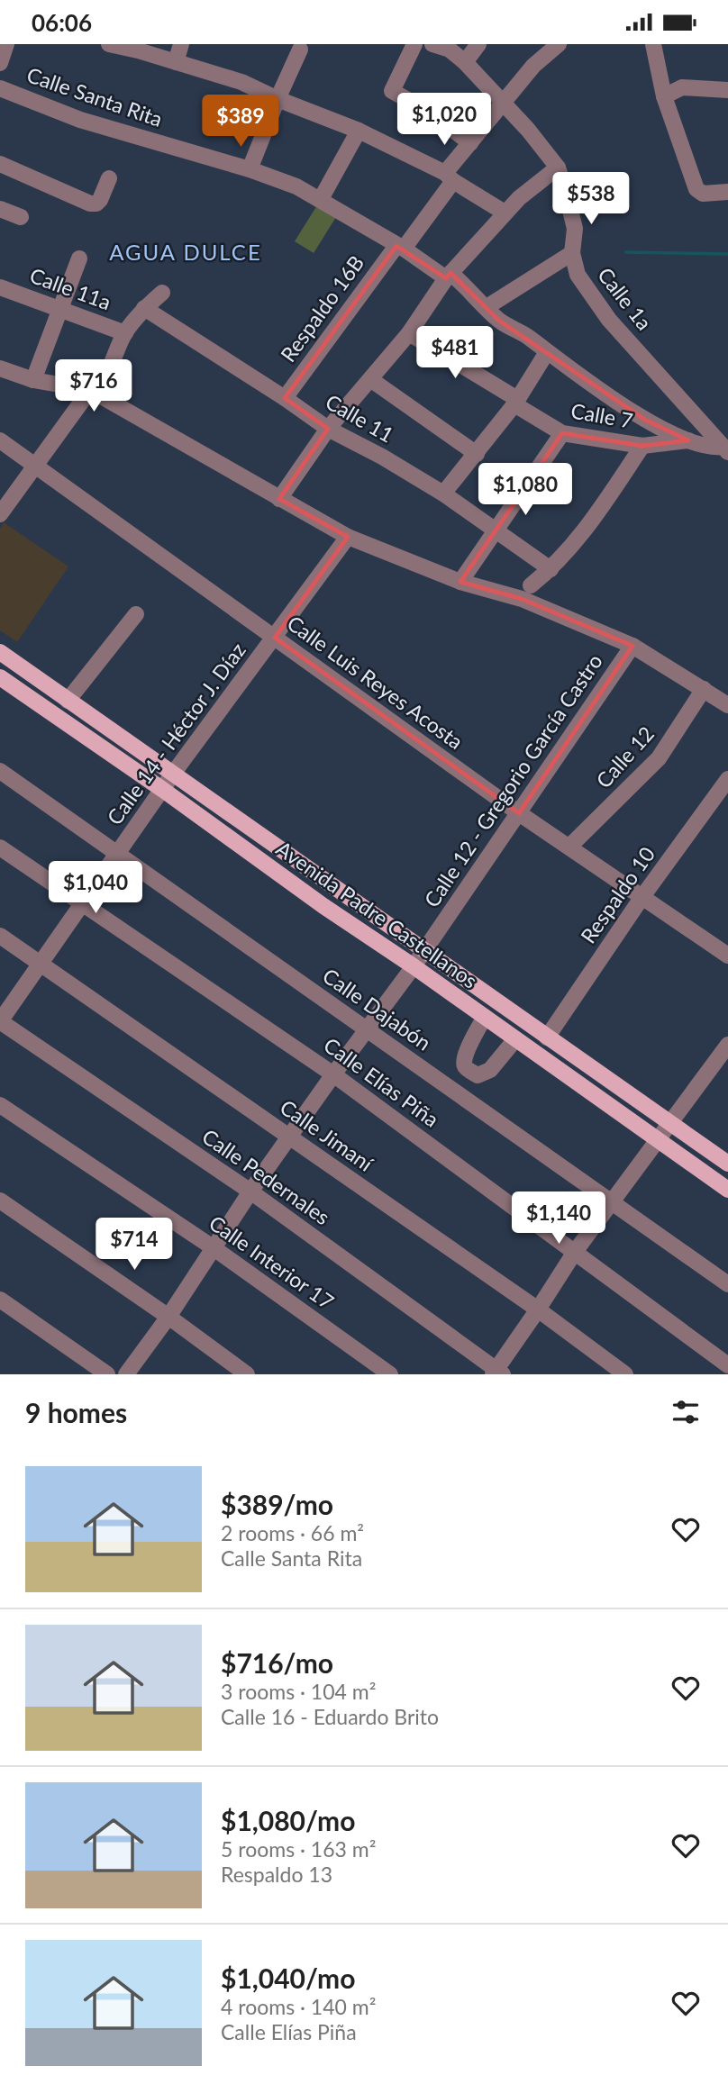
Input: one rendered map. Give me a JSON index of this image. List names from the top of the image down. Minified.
{"streets":{"main road":["Avenida Padre Castellanos"],"street":["Calle Santa Rita","Calle 11a","Calle 1a","Respaldo 16B","Calle 7","Calle 11","Calle Luis Reyes Acosta","Calle 14 - Héctor J. Díaz","Calle 12","Calle 12 - Gregorio García Castro","Respaldo 10","Calle Dajabón","Calle Elías Piña","Calle Jimaní","Calle Pedernales","Calle Interior 17"]},"crossings":[["Calle Santa Rita","Respaldo 16B"],["Calle Santa Rita","Calle 7"],["Calle 1a","Respaldo 16B"],["Respaldo 16B","Calle 11"],["Calle Luis Reyes Acosta","Calle 14 - Héctor J. Díaz"],["Calle Luis Reyes Acosta","Calle 12"],["Calle Luis Reyes Acosta","Calle 12 - Gregorio García Castro"],["Calle Luis Reyes Acosta","Respaldo 10"],["Calle 14 - Héctor J. Díaz","Avenida Padre Castellanos"],["Calle 14 - Héctor J. Díaz","Calle Dajabón"],["Calle 14 - Héctor J. Díaz","Calle Elías Piña"],["Calle 14 - Héctor J. Díaz","Calle Jimaní"],["Calle 14 - Héctor J. Díaz","Calle Pedernales"],["Calle 12 - Gregorio García Castro","Avenida Padre Castellanos"],["Calle 12 - Gregorio García Castro","Calle Dajabón"],["Calle 12 - Gregorio García Castro","Calle Elías Piña"],["Calle 12 - Gregorio García Castro","Calle Jimaní"],["Calle 12 - Gregorio García Castro","Calle Pedernales"],["Calle 12 - Gregorio García Castro","Calle Interior 17"],["Respaldo 10","Avenida Padre Castellanos"]],"districts":["AGUA DULCE"],"page":{"status":"06:06","price":["$1,020","$389","$538","$481","$716","$1,080","$1,040","$1,140","$714"],"heading":"9 homes","list":[{"name":"$389/mo","note":"2 rooms · 66 m² · Calle Santa Rita"},{"name":"$716/mo","note":"3 rooms · 104 m² · Calle 16 - Eduardo Brito"},{"name":"$1,080/mo","note":"5 rooms · 163 m² · Respaldo 13"},{"name":"$1,040/mo","note":"4 rooms · 140 m² · Calle Elías Piña"}]}}
